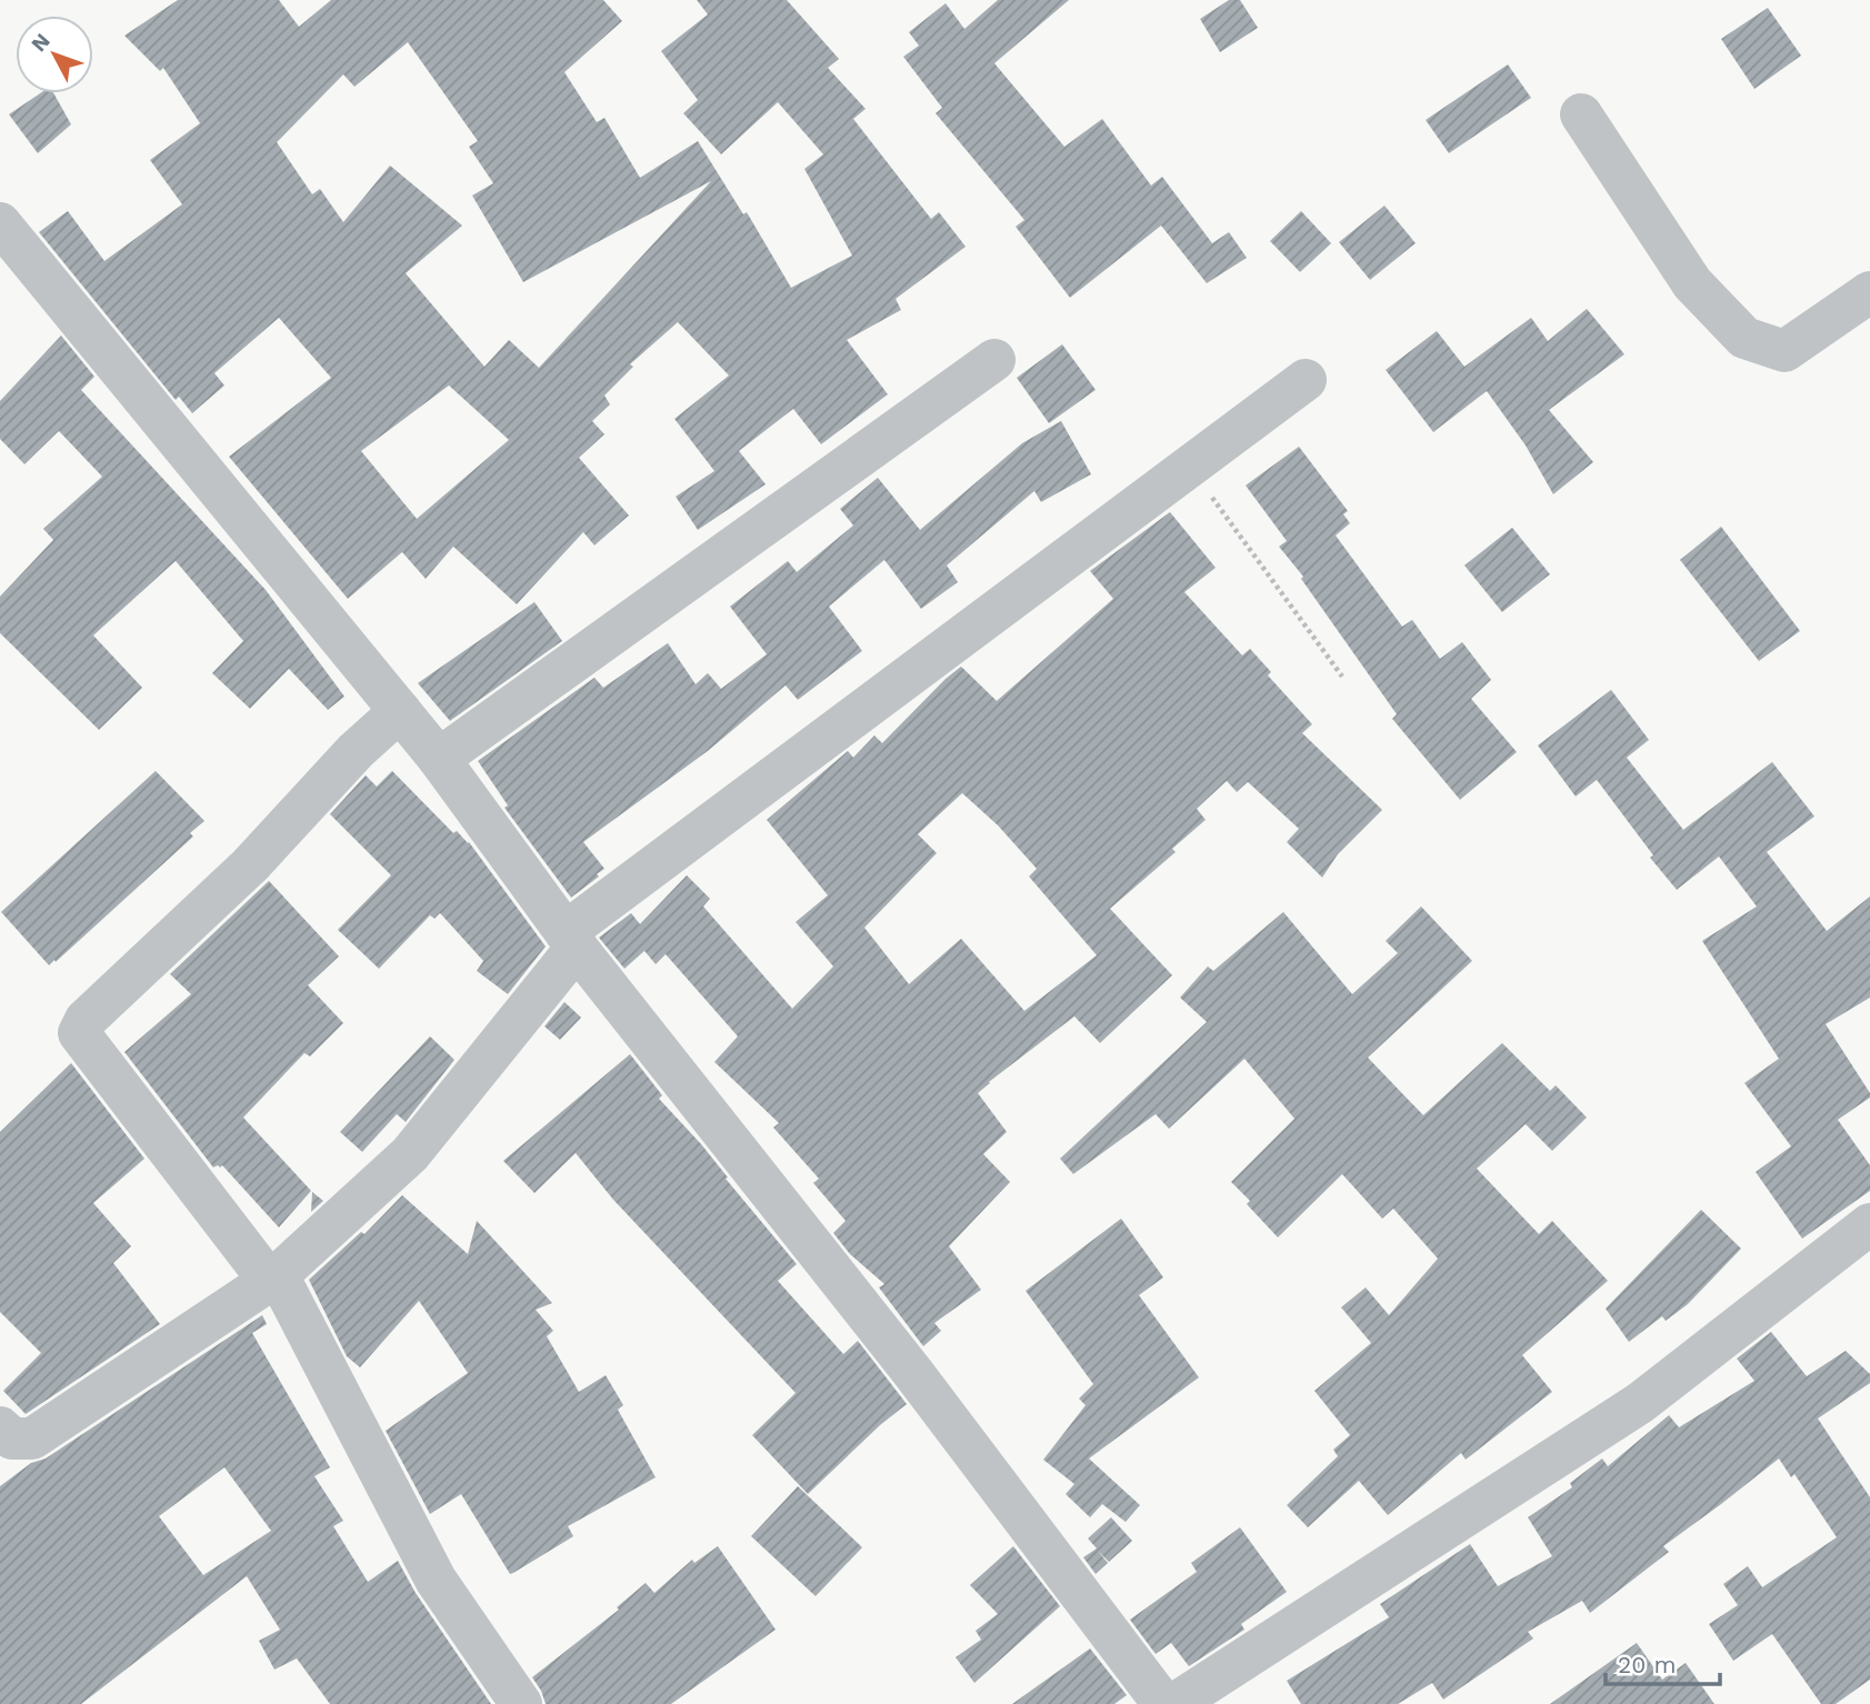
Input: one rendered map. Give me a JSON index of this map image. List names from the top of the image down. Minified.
{"scale_bar":"20 m","north":"top left"}
